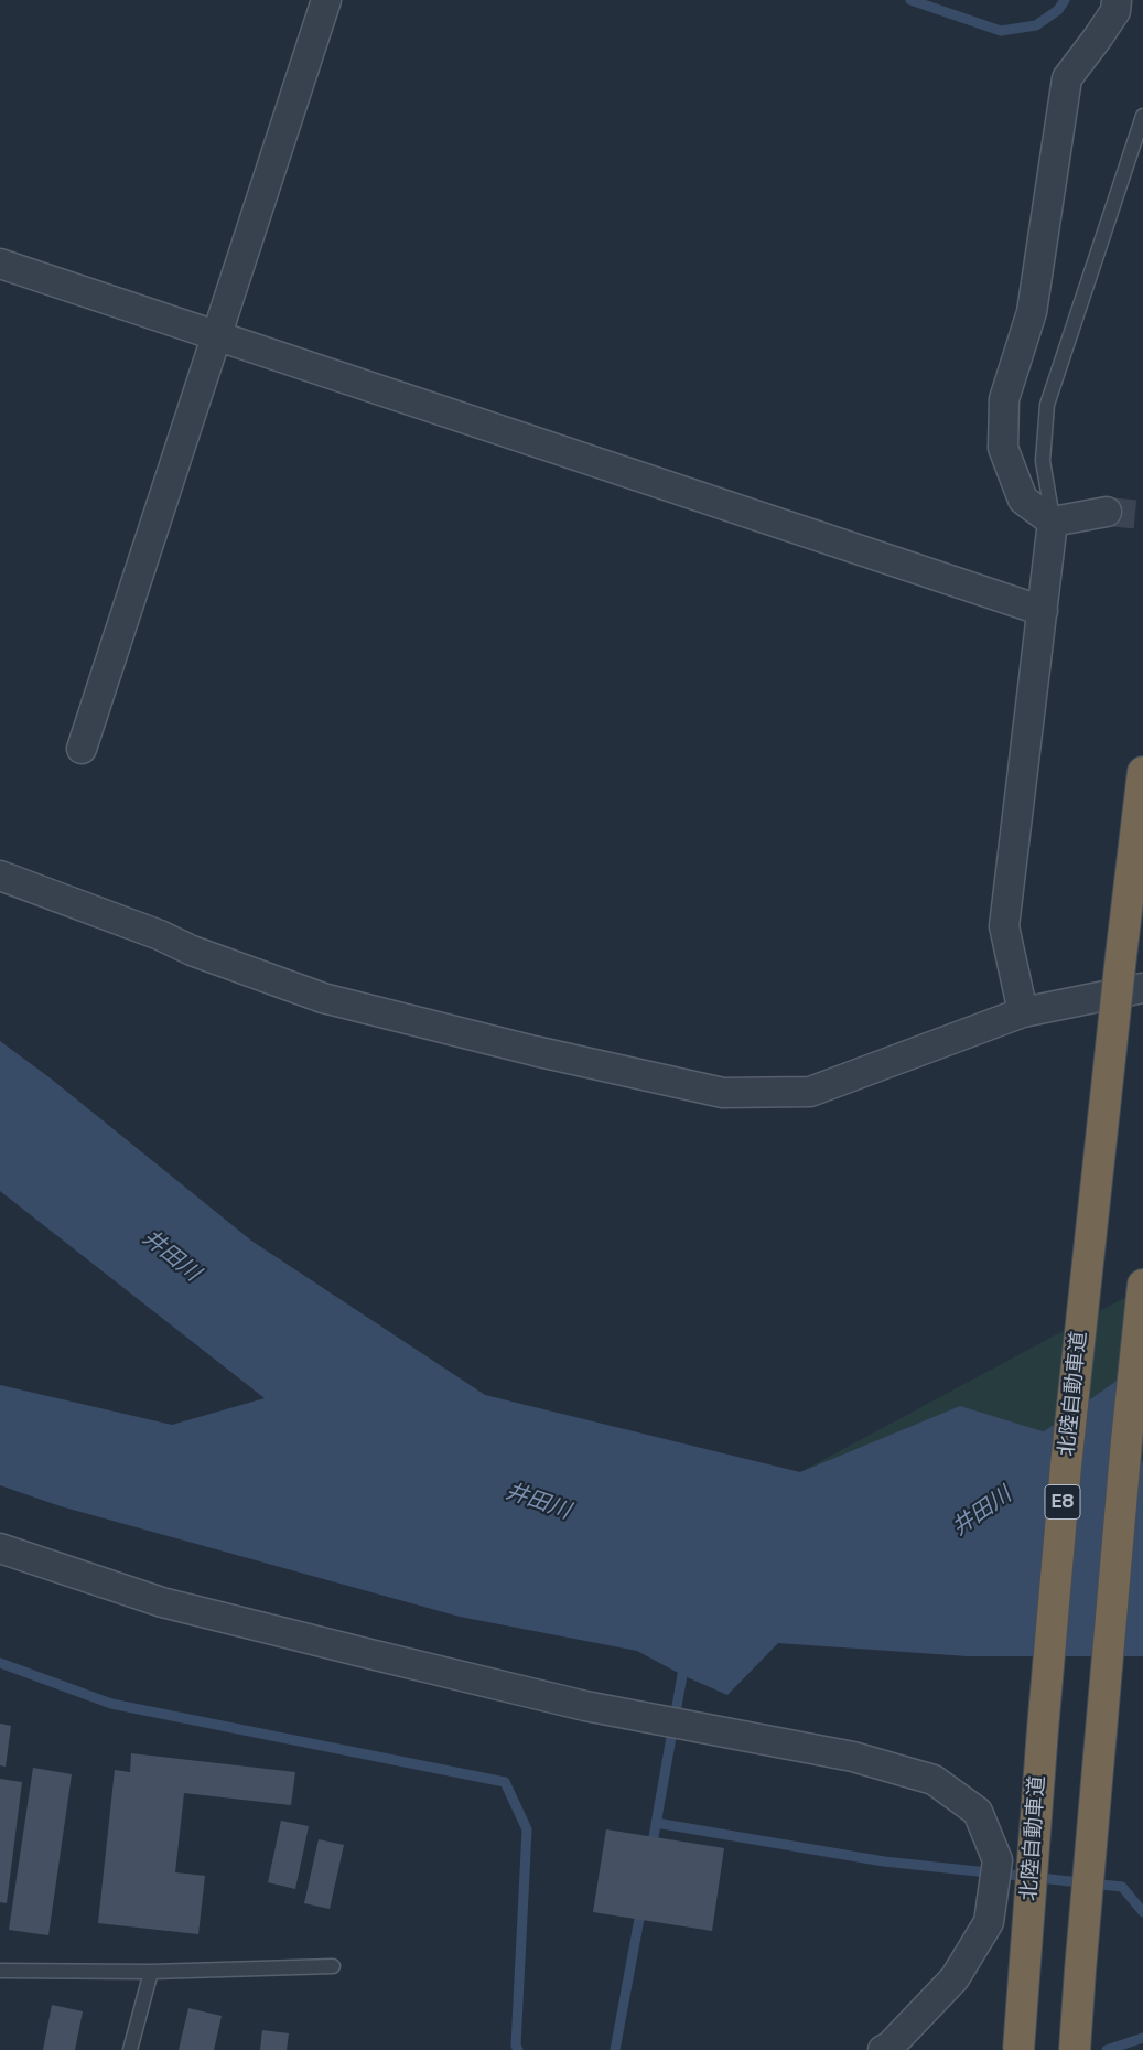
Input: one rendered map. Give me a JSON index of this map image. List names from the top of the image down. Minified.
{"streets":{"highway":["北陸自動車道","E8"]},"water":["井田川"]}
